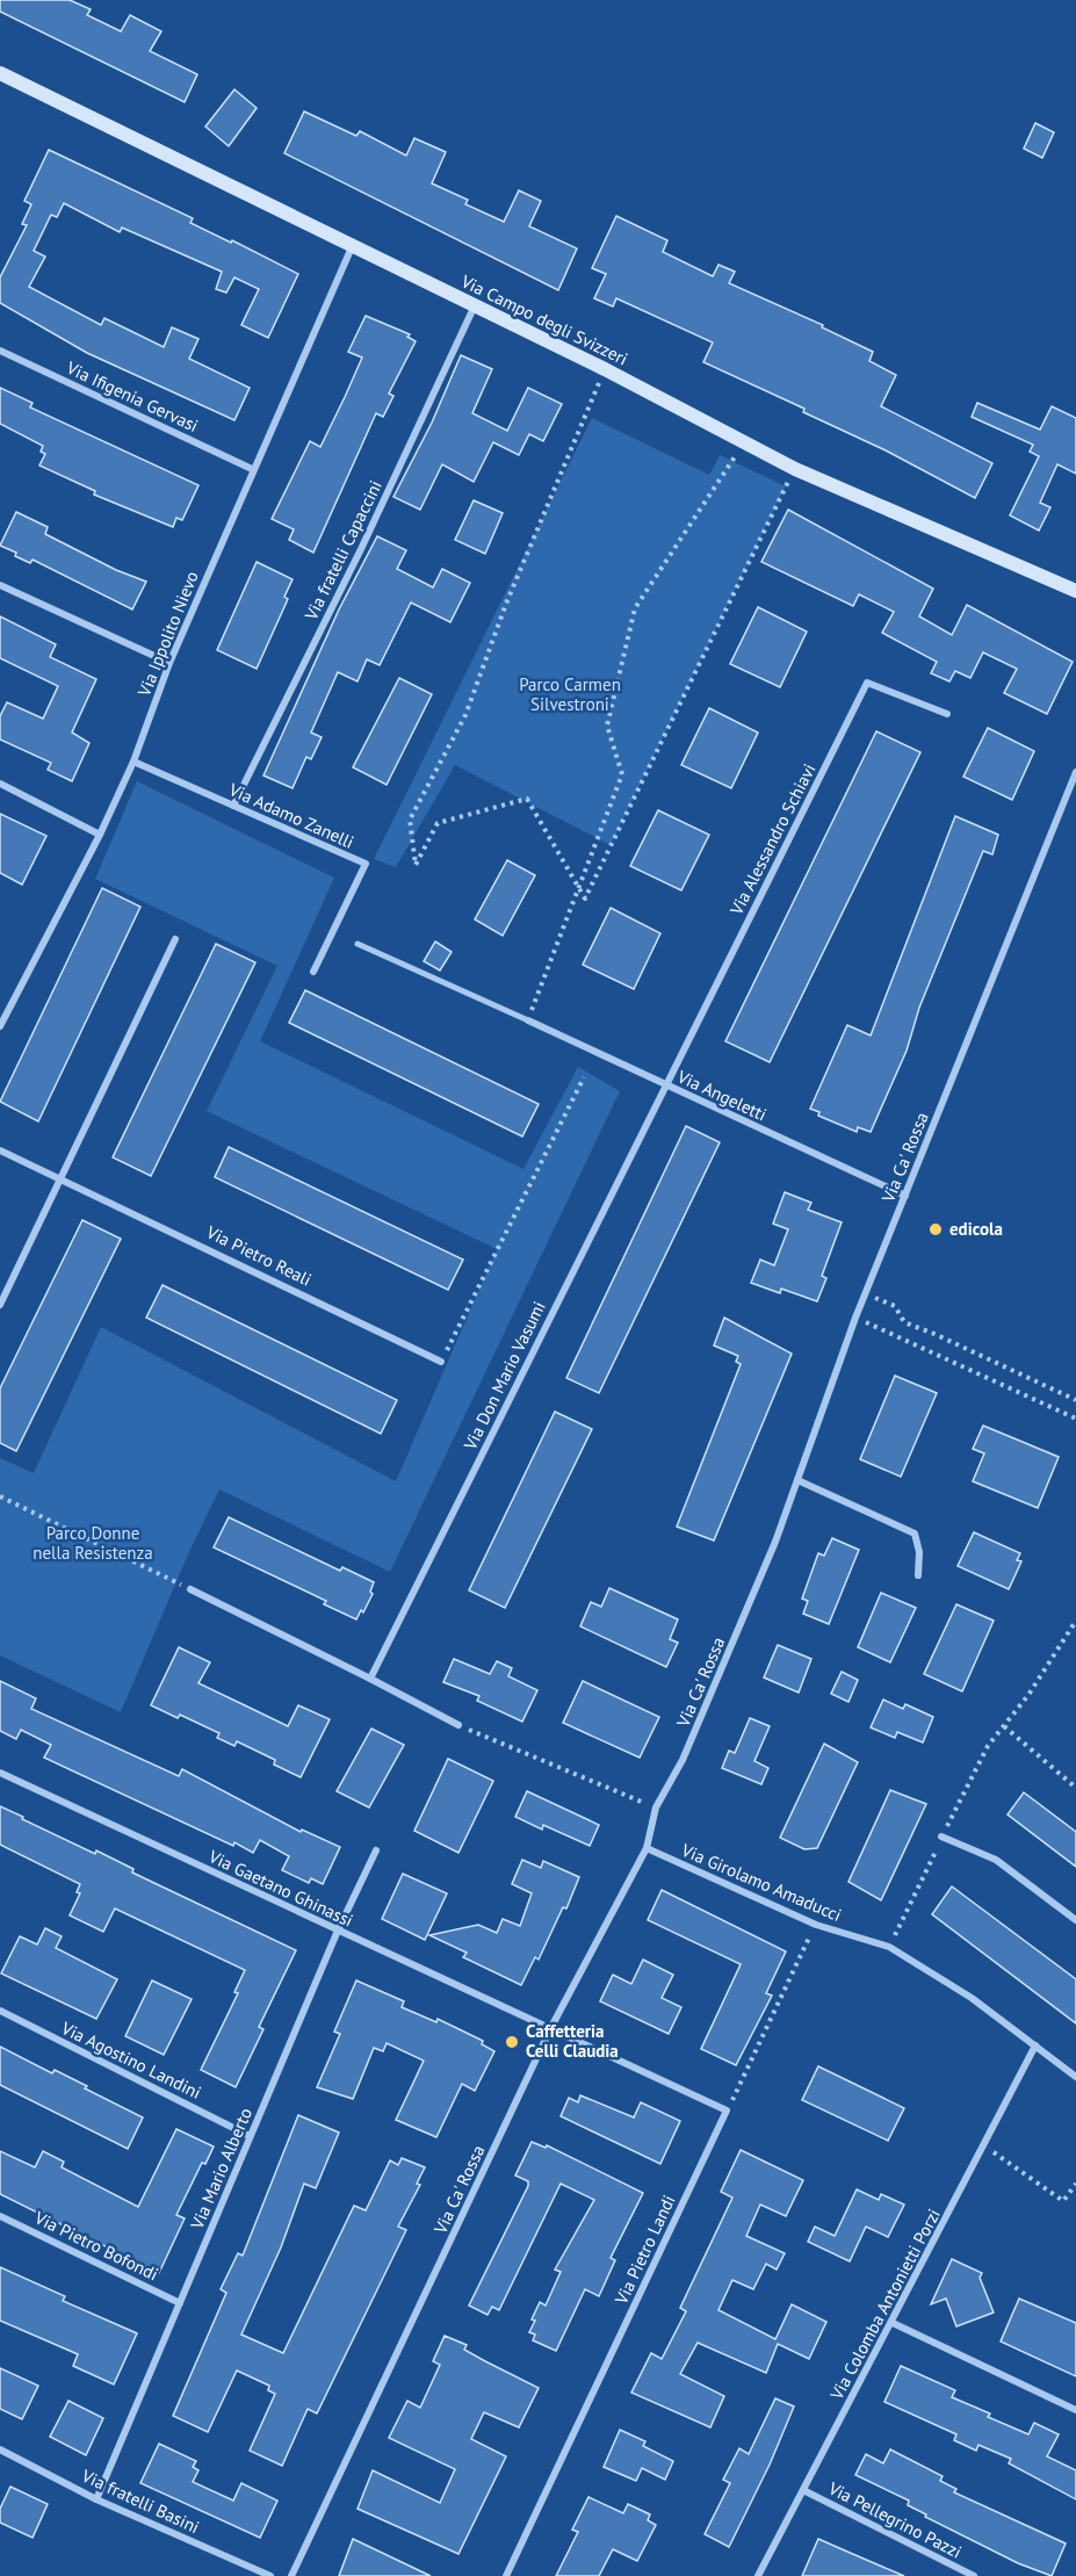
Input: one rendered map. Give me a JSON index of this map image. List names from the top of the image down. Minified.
{"streets":{"main road":["Via Campo degli Svizzeri"],"street":["Via Ifigenia Gervasi","Via fratelli Capaccini","Via Ippolito Nievo","Via Adamo Zanelli","Via Alessandro Schiavi","Via Angeletti","Via Ca' Rossa","Via Pietro Reali","Via Don Mario Vasumi","Via Girolamo Amaducci","Via Gaetano Ghinassi","Via Agostino Landini","Via Mario Alberto","Via Pietro Bofondi","Via Pietro Landi","Via Colomba Antonietti Porzi","Via fratelli Basini","Via Pellegrino Pazzi"]},"crossings":[["Via Campo degli Svizzeri","Via fratelli Capaccini"],["Via Campo degli Svizzeri","Via Ippolito Nievo"],["Via Ifigenia Gervasi","Via Ippolito Nievo"],["Via fratelli Capaccini","Via Adamo Zanelli"],["Via Ippolito Nievo","Via Adamo Zanelli"],["Via Alessandro Schiavi","Via Angeletti"],["Via Alessandro Schiavi","Via Don Mario Vasumi"],["Via Angeletti","Via Ca' Rossa"],["Via Angeletti","Via Don Mario Vasumi"],["Via Ca' Rossa","Via Girolamo Amaducci"],["Via Ca' Rossa","Via Gaetano Ghinassi"],["Via Girolamo Amaducci","Via Colomba Antonietti Porzi"],["Via Gaetano Ghinassi","Via Mario Alberto"],["Via Agostino Landini","Via Mario Alberto"],["Via Mario Alberto","Via Pietro Bofondi"],["Via Mario Alberto","Via fratelli Basini"],["Via Colomba Antonietti Porzi","Via Pellegrino Pazzi"]],"parks":["Parco Carmen Silvestroni","Parco Donne nella Resistenza"],"places":["edicola","Caffetteria Celli Claudia"]}
